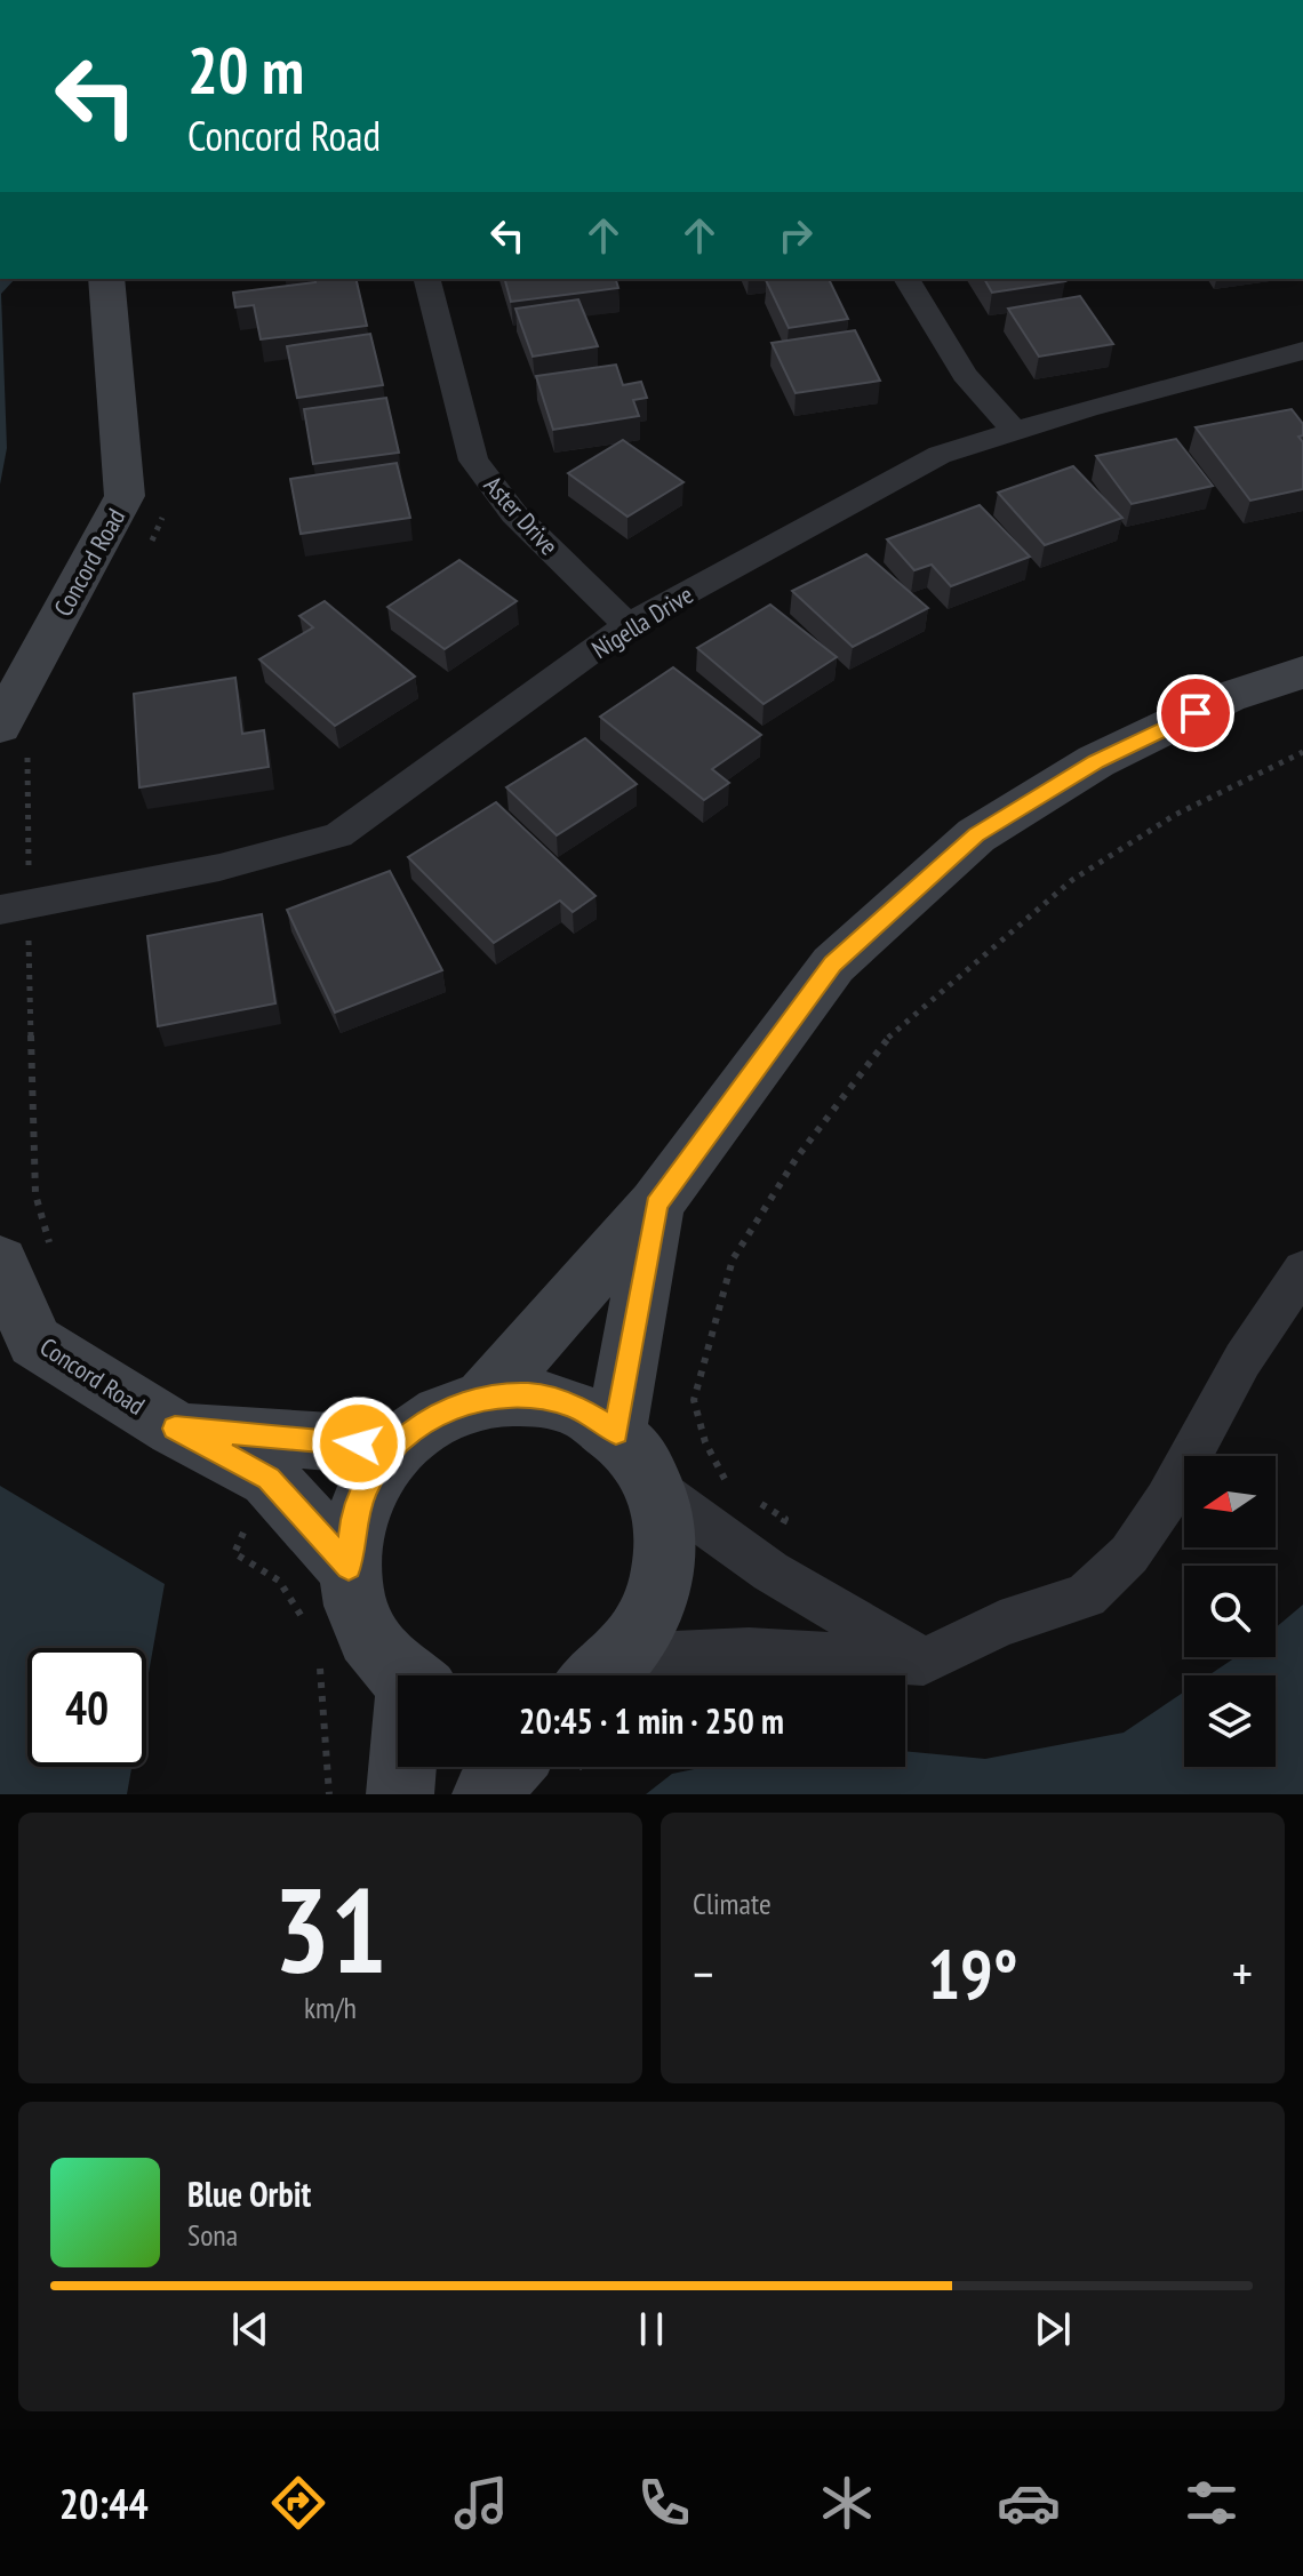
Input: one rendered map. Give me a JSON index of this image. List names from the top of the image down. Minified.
{"streets":{"street":["Aster Drive","Concord Road","Nigella Drive"]},"crossings":[["Aster Drive","Nigella Drive"]],"north":"left","page":{"turn":["20 m","Concord Road"],"limit":"40","trip":"20:45 · 1 min · 250 m","tile":[["31","km/h"],"Climate"],"heat":["−","19°","+"],"song":["Blue Orbit","Sona"],"tabs":"20:44"}}
